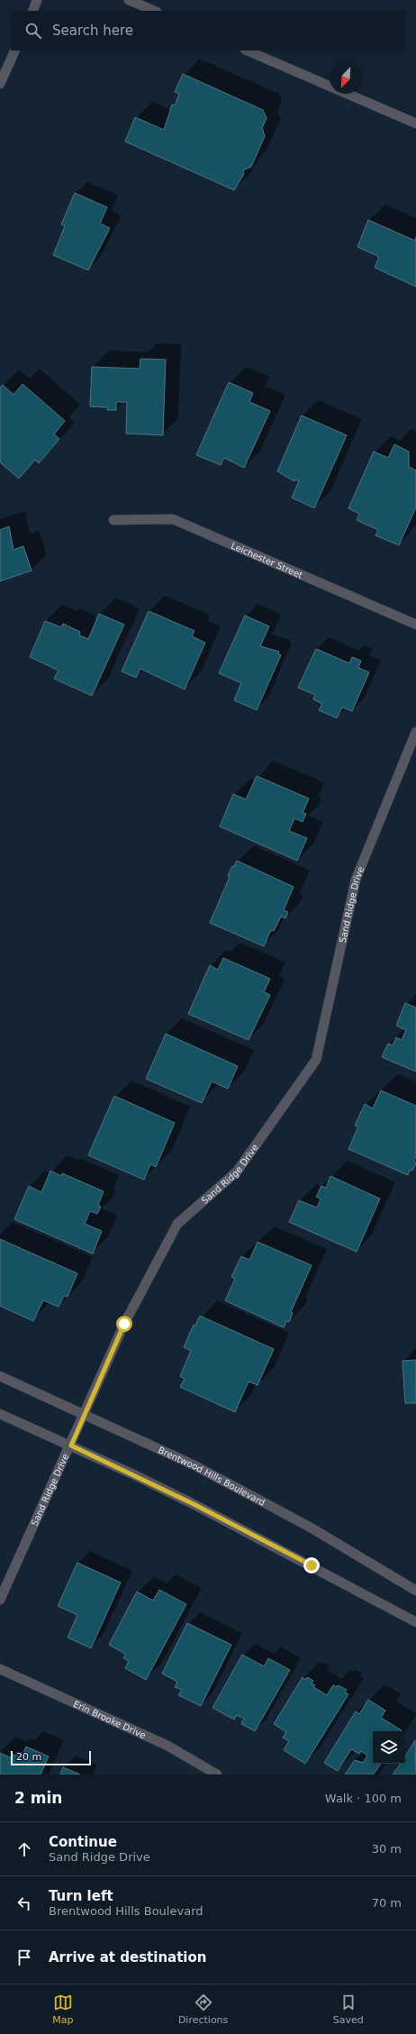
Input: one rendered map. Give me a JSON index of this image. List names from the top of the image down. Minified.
{"streets":{"street":["Leichester Street","Sand Ridge Drive","Brentwood Hills Boulevard","Erin Brooke Drive"]},"crossings":[["Sand Ridge Drive","Brentwood Hills Boulevard"]],"scale_bar":"20 m","north":"bottom left","page":{"search":"Search here","scale":"20 m","heading":["2 min","Walk · 100 m"],"list":[["Continue","Sand Ridge Drive","30 m"],["Turn left","Brentwood Hills Boulevard","70 m"],"Arrive at destination"],"nav":["Map","Directions","Saved"]}}
